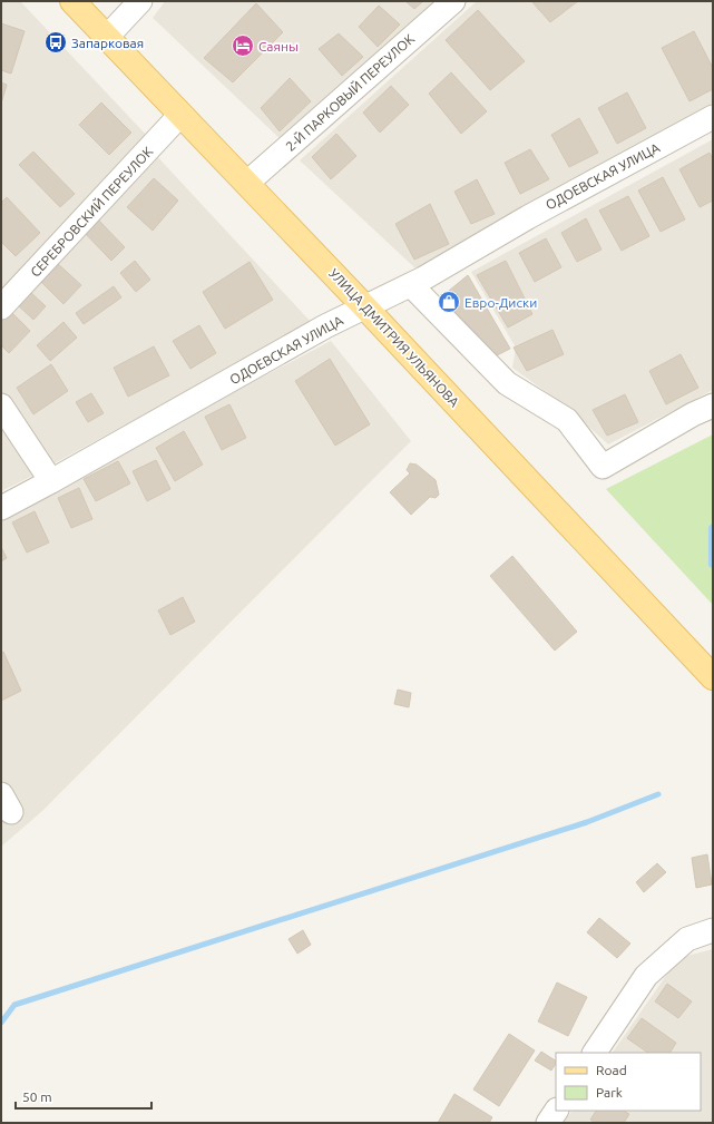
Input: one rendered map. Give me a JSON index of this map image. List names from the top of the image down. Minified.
{"streets":{"main road":["УЛИЦА ДМИТРИЯ УЛЬЯНОВА"],"street":["2-Й ПАРКОВЫЙ ПЕРЕУЛОК","ОДОЕВСКАЯ УЛИЦА","СЕРЕБРОВСКИЙ ПЕРЕУЛОК"]},"crossings":[["2-Й ПАРКОВЫЙ ПЕРЕУЛОК","УЛИЦА ДМИТРИЯ УЛЬЯНОВА"],["ОДОЕВСКАЯ УЛИЦА","УЛИЦА ДМИТРИЯ УЛЬЯНОВА"],["СЕРЕБРОВСКИЙ ПЕРЕУЛОК","УЛИЦА ДМИТРИЯ УЛЬЯНОВА"]],"places":{"bus stop":["Запарковая"],"hotel":["Саяны"],"shop":["Евро-Диски"]},"legend":["Road","Park"],"scale_bar":"50 m"}
